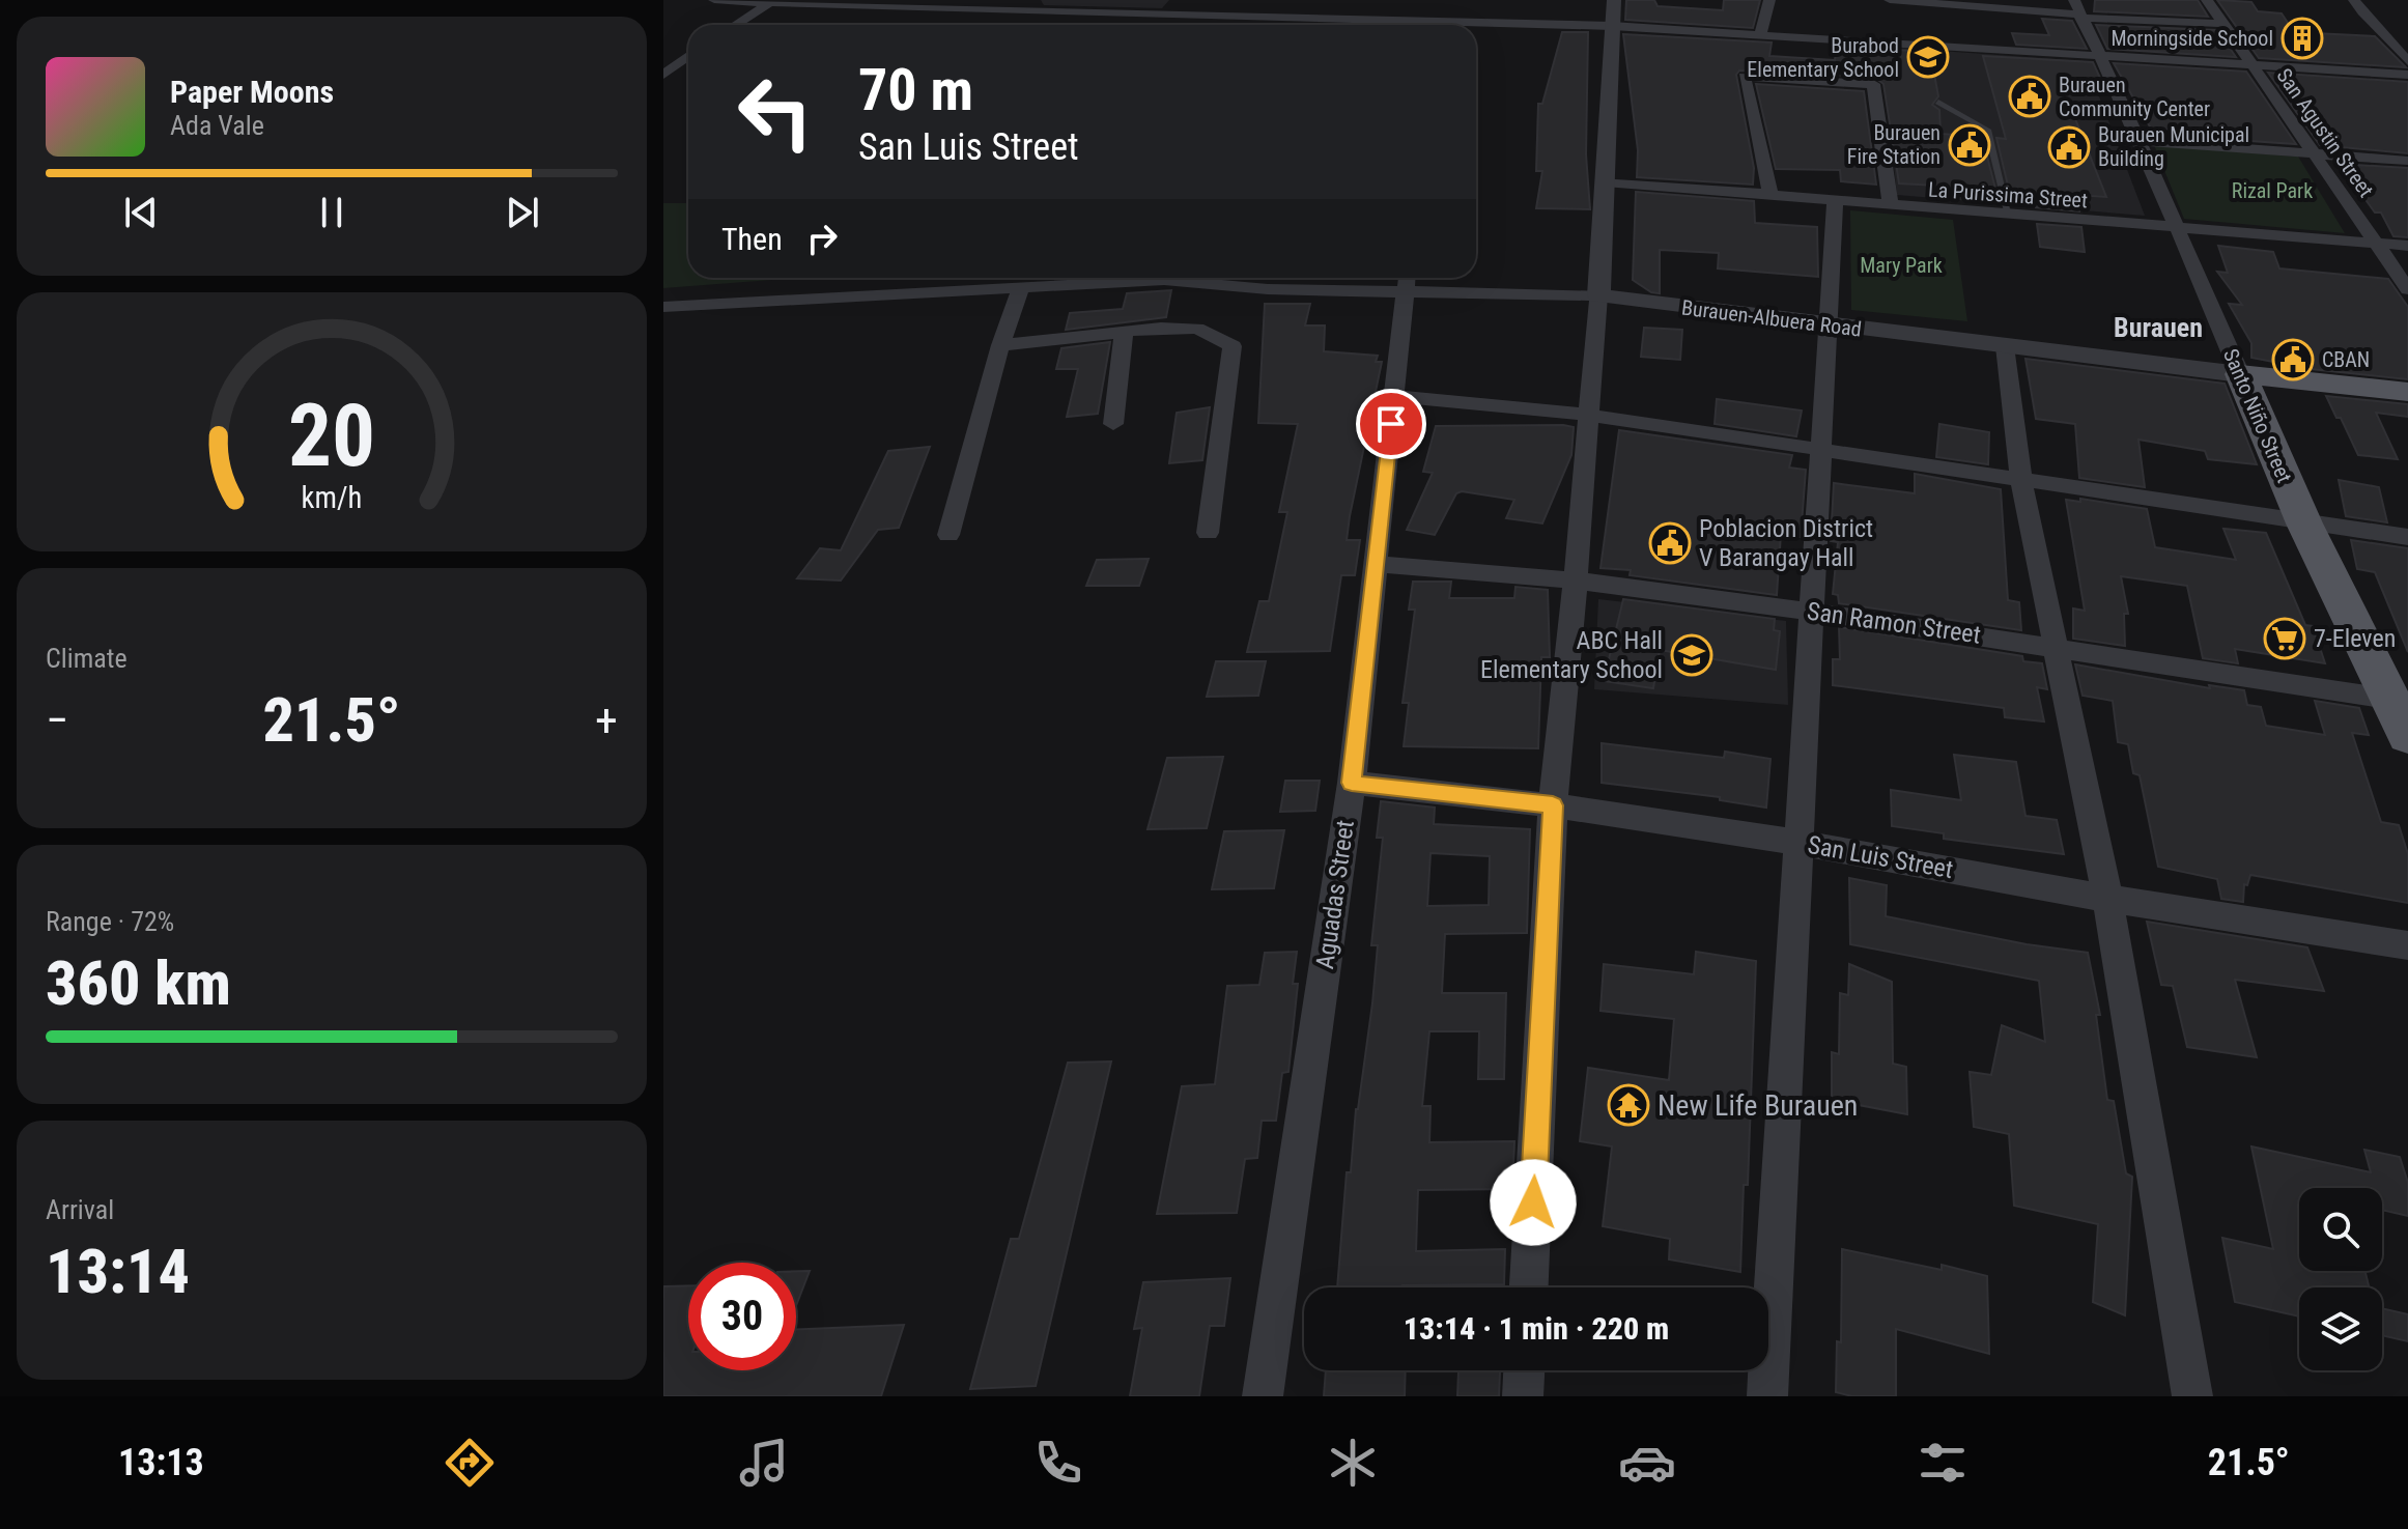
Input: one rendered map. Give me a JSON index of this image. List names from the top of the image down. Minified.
{"streets":{"main road":["Santo Niño Street"],"street":["San Agustin Street","La Purissima Street","Burauen-Albuera Road","San Ramon Street","San Luis Street","Aguadas Street"]},"crossings":[["San Agustin Street","La Purissima Street"],["La Purissima Street","Santo Niño Street"],["Burauen-Albuera Road","Santo Niño Street"],["Santo Niño Street","San Ramon Street"],["San Ramon Street","Aguadas Street"],["San Luis Street","Aguadas Street"]],"districts":["Burauen"],"parks":["Rizal Park","Mary Park"],"places":{"building":["Morningside School"],"school or university":["Burabod Elementary School","ABC Hall Elementary School"],"public building":["Burauen Community Center","Burauen Fire Station","Burauen Municipal Building","CBAN","Poblacion District V Barangay Hall"],"supermarket":["7-Eleven"],"temple":["New Life Burauen"]},"page":{"turn":["70 m","San Luis Street"],"song":["Paper Moons","Ada Vale"],"then":"Then","tile":["Climate",["Range · 72%","360 km"],["Arrival","13:14"]],"heat":["−","21.5°","+"],"limit":"30","trip":"13:14 · 1 min · 220 m","tabs":["13:13","21.5°"],"gauge":["20","km/h"]}}
